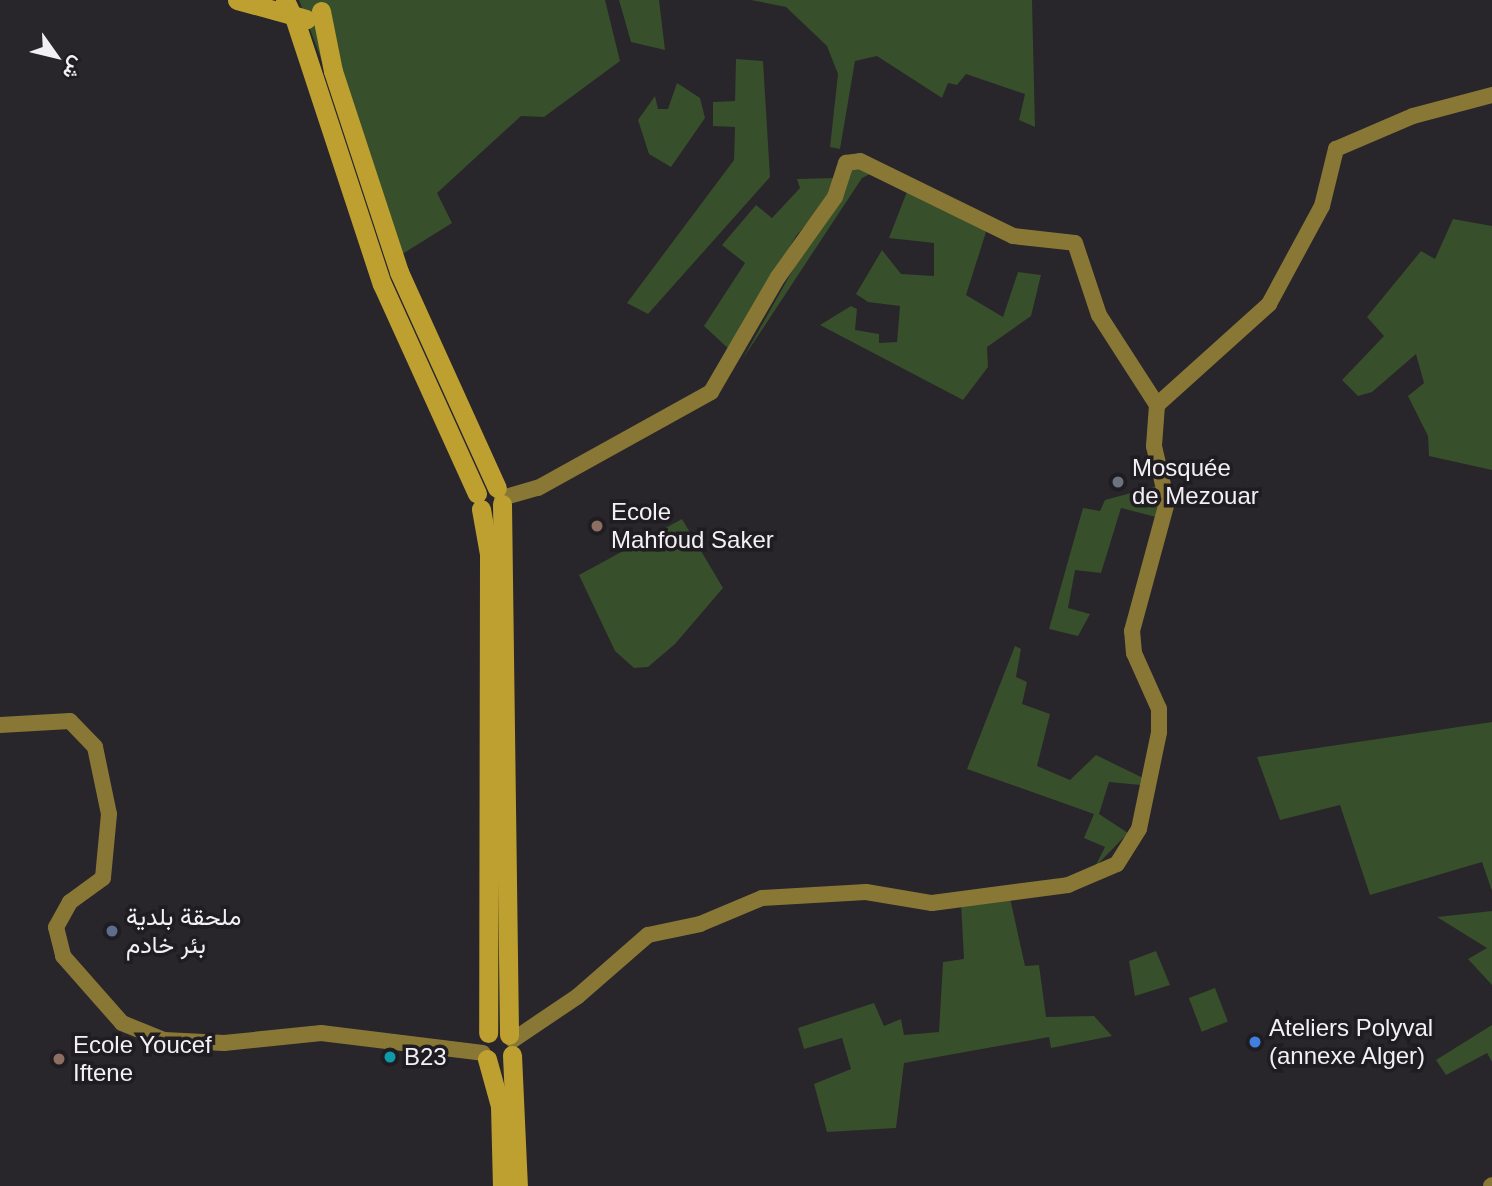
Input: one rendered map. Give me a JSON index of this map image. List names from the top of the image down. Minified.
{"places":["Mosquée de Mezouar","Ecole Mahfoud Saker","ملحقة بلدية بئر خادم","Ateliers Polyval (annexe Alger)","B23","Ecole Youcef Iftene"],"north":"bottom right"}
